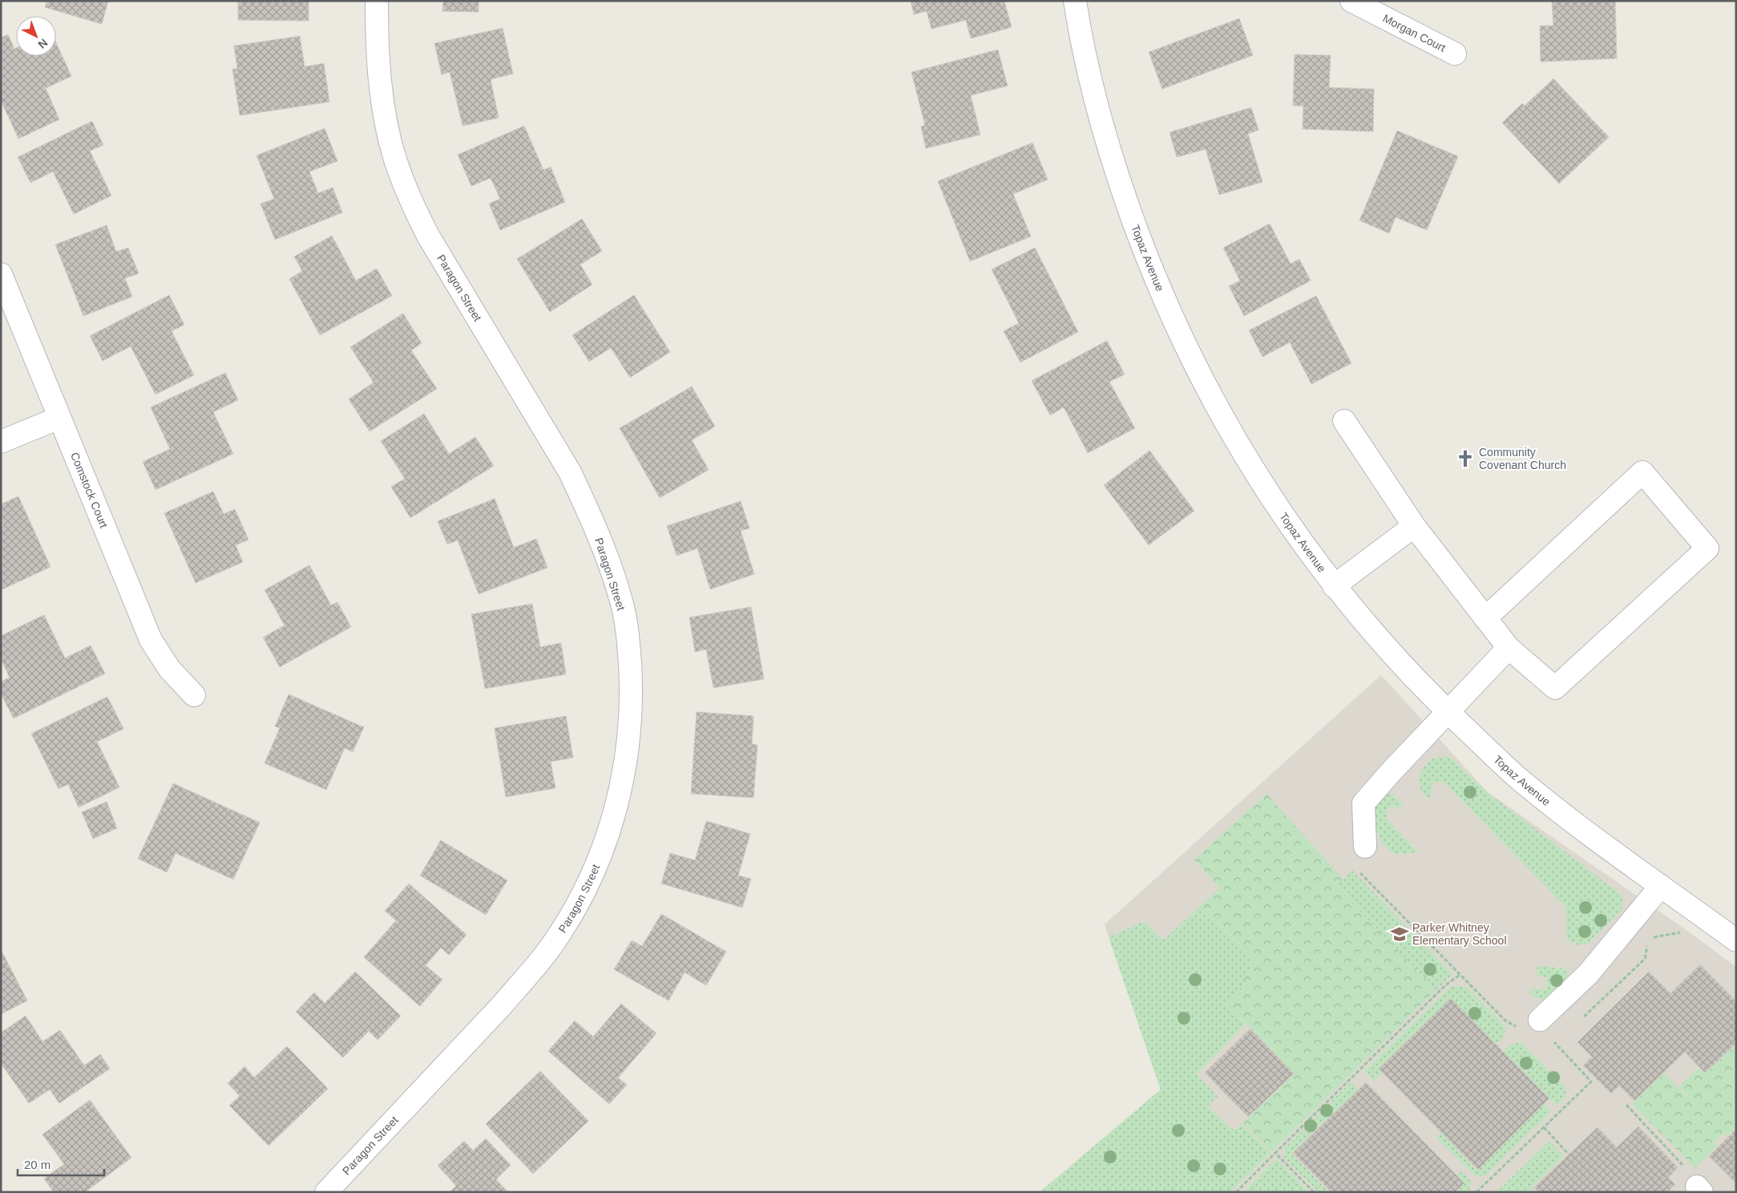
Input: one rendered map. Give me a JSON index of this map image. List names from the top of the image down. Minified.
{"streets":{"street":["Morgan Court","Topaz Avenue","Paragon Street","Comstock Court"]},"places":{"church":["Community Covenant Church"],"school or university":["Parker Whitney Elementary School"]},"scale_bar":"20 m","north":"bottom right"}
